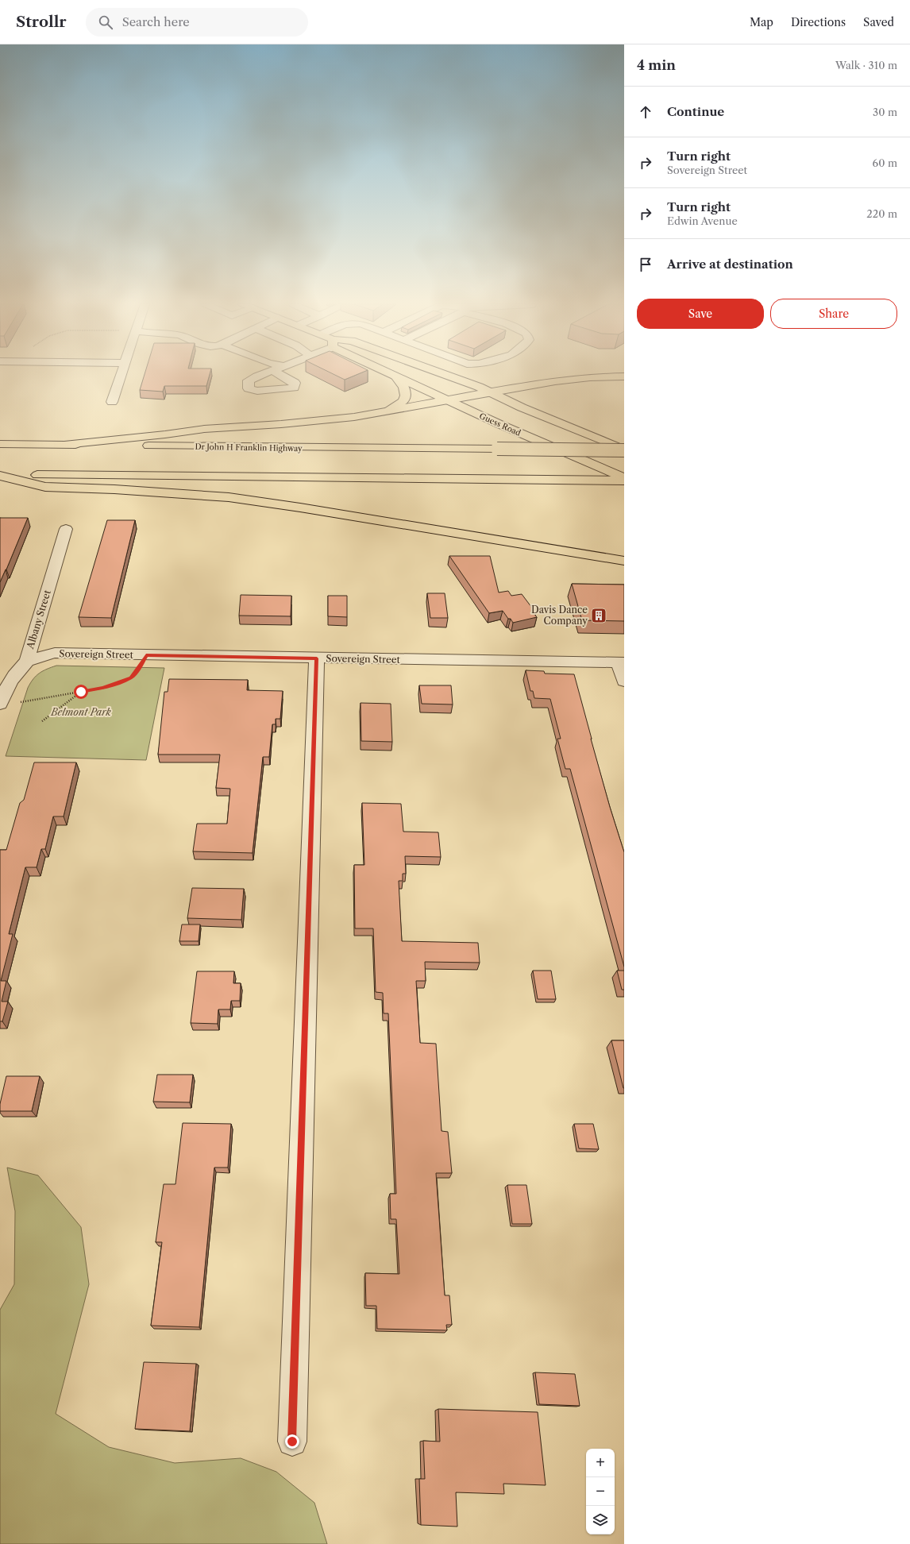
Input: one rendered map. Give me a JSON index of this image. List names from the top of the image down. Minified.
{"streets":{"main road":["Guess Road","Dr John H Franklin Highway"],"street":["Albany Street","Sovereign Street"]},"crossings":[["Guess Road","Dr John H Franklin Highway"],["Albany Street","Sovereign Street"]],"parks":["Belmont Park"],"places":{"building":["Davis Dance Company"]},"page":{"header":"Strollr","search":"Search here","nav":["Map","Directions","Saved"],"heading":["4 min","Walk · 310 m"],"list":[["Continue","30 m"],["Turn right","Sovereign Street","60 m"],["Turn right","Edwin Avenue","220 m"],"Arrive at destination"],"buttons":["Save","Share"],"map_buttons":["+","−"]}}
